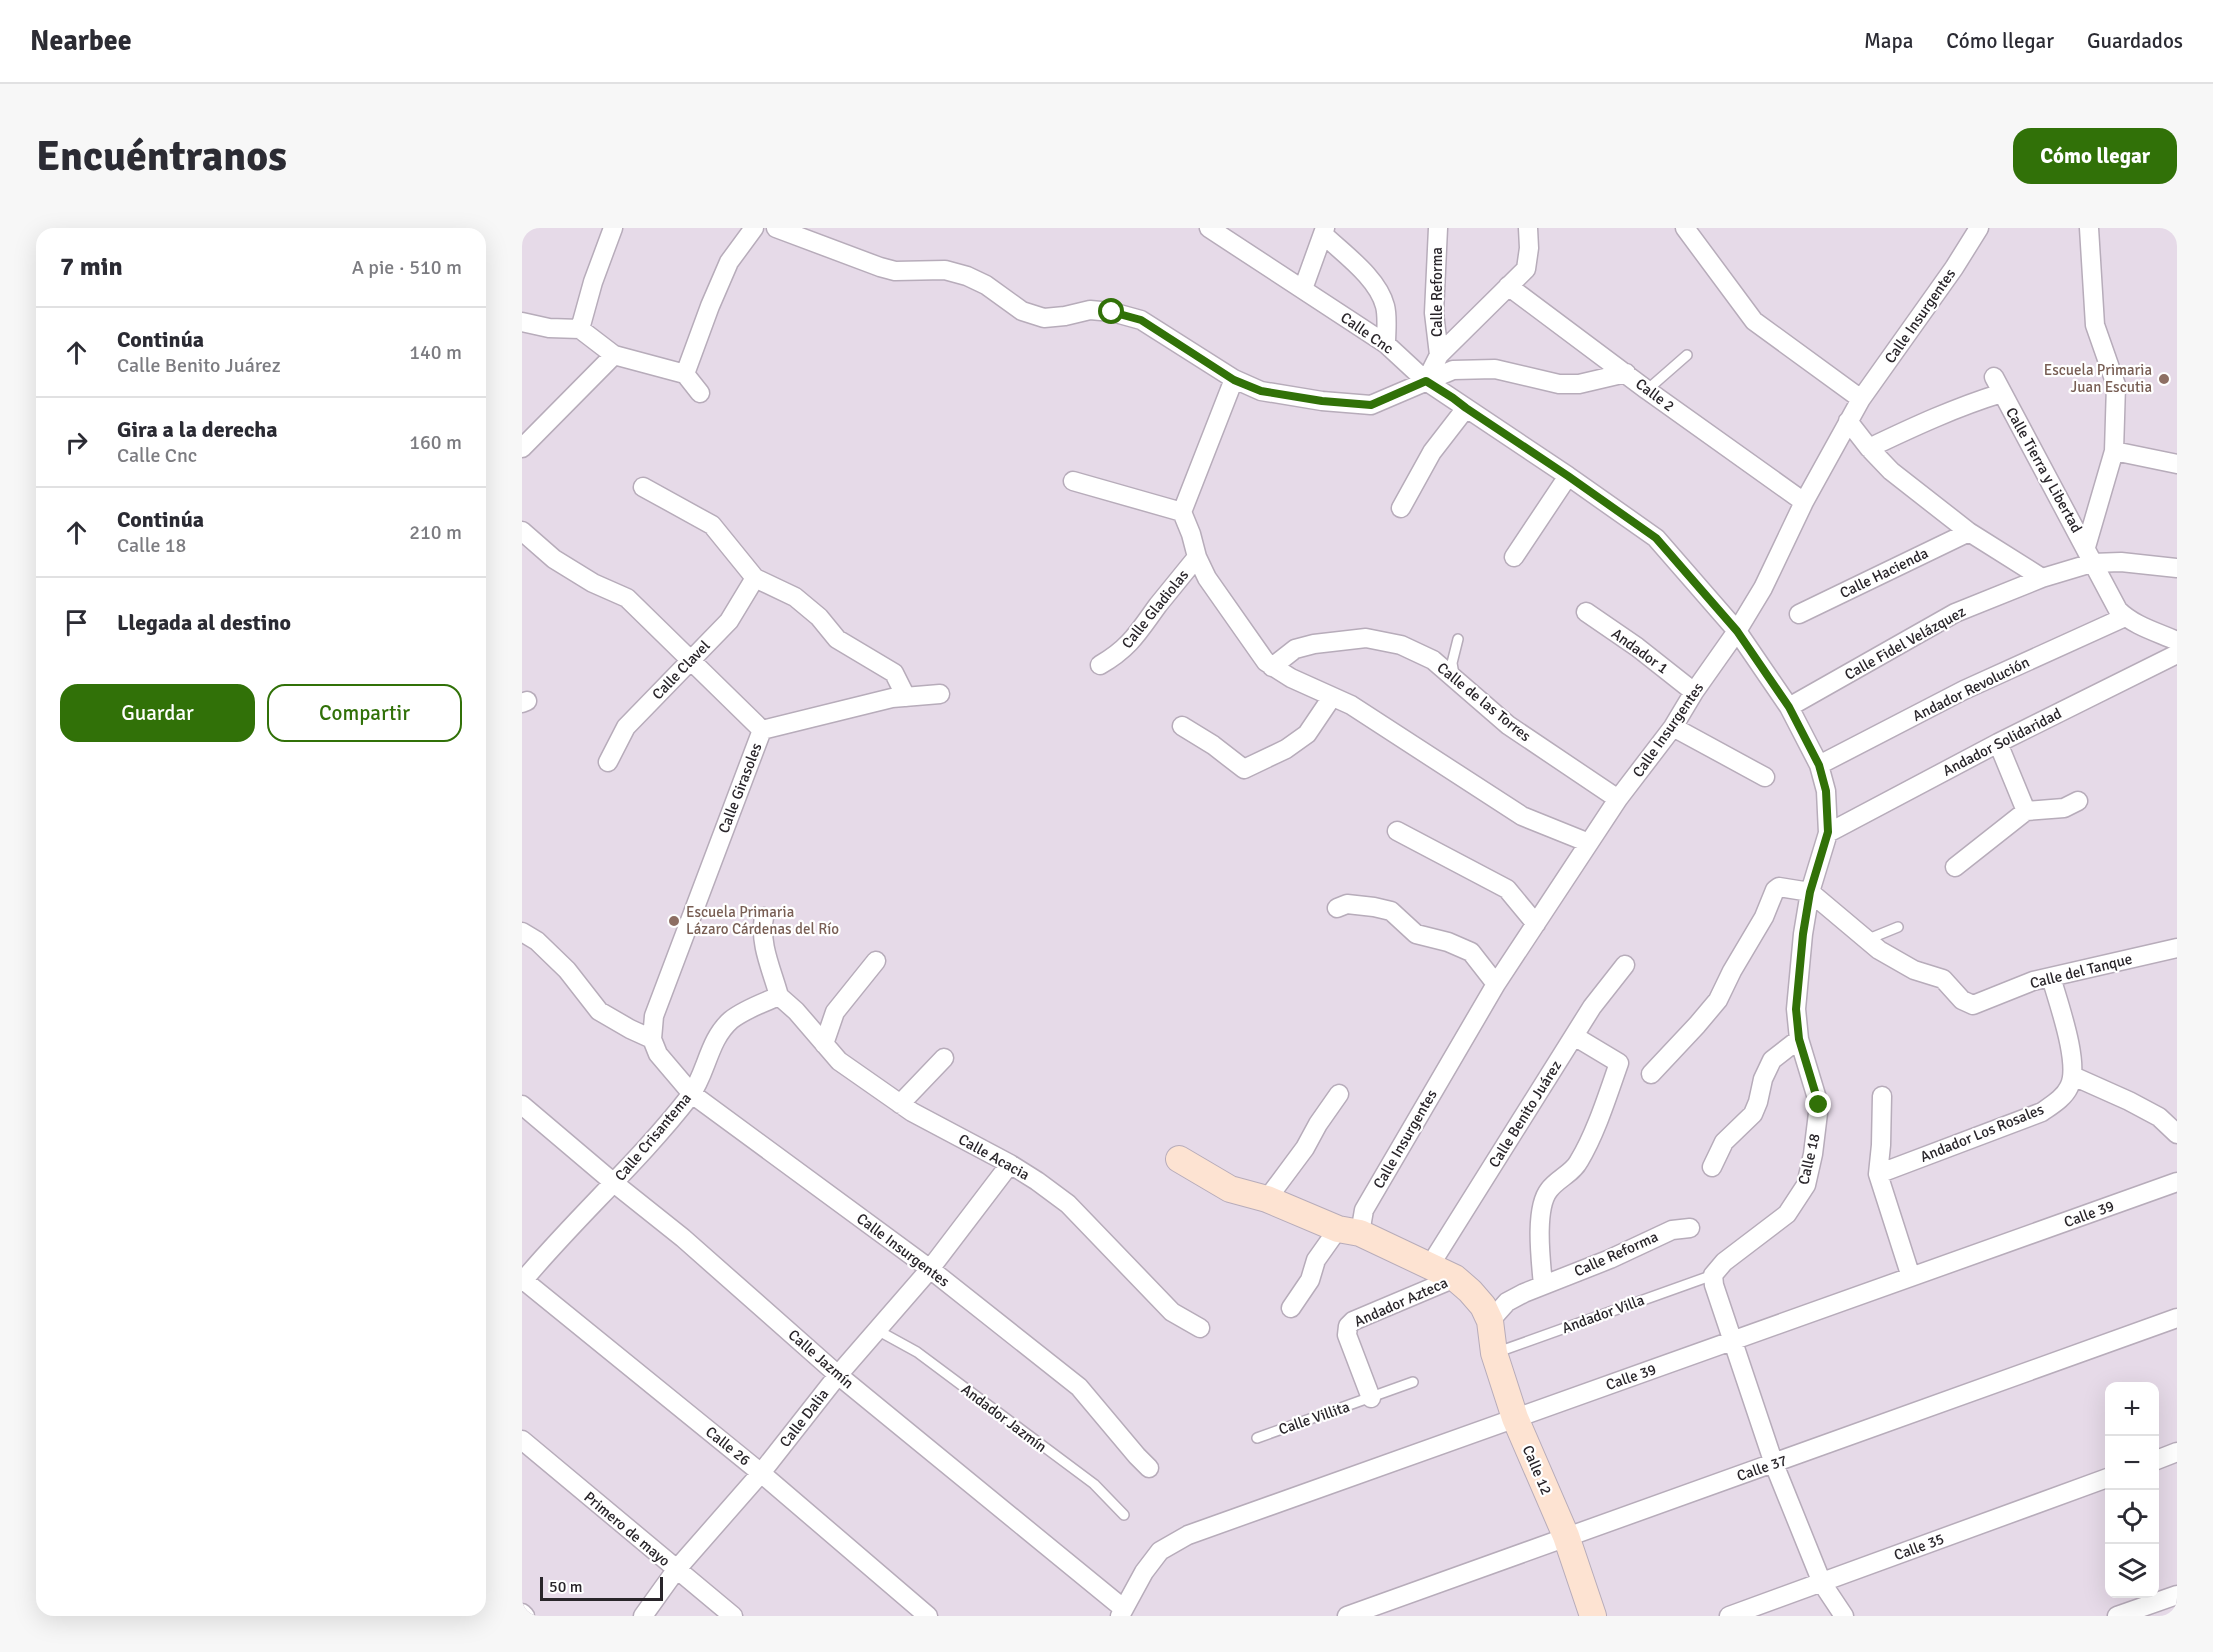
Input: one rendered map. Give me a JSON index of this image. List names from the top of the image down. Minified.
{"streets":{"street":["Calle Reforma","Calle Insurgentes","Calle Cnc","Calle 2","Calle Tierra y Libertad","Calle Hacienda","Calle Gladiolas","Calle Fidel Velázquez","Andador 1","Calle Clavel","Andador Revolución","Calle de las Torres","Andador Solidaridad","Calle Girasoles","Calle del Tanque","Calle Benito Juárez","Andador Los Rosales","Calle Crisantema","Calle Acacia","Calle 18","Calle 39","Andador Azteca","Calle Jazmín","Calle Dalia","Calle 26","Calle 37","Calle 12","Primero de mayo","Calle 35"],"lane":["Andador Villa","Andador Jazmín","Calle Villita"]},"crossings":[["Calle Reforma","Calle 12"],["Calle Insurgentes","Calle Cnc"],["Calle Insurgentes","Calle 2"],["Calle Insurgentes","Andador 1"],["Calle Insurgentes","Calle de las Torres"],["Calle Insurgentes","Calle Girasoles"],["Calle Insurgentes","Calle Crisantema"],["Calle Insurgentes","Calle 18"],["Calle Insurgentes","Calle Dalia"],["Calle Cnc","Calle 18"],["Calle Tierra y Libertad","Calle Fidel Velázquez"],["Calle Tierra y Libertad","Andador Revolución"],["Calle Fidel Velázquez","Calle 18"],["Calle Clavel","Calle Girasoles"],["Andador Revolución","Calle 18"],["Andador Solidaridad","Calle 18"],["Calle del Tanque","Calle 18"],["Calle Crisantema","Calle Acacia"],["Calle Crisantema","Calle Jazmín"],["Calle Crisantema","Calle 26"],["Calle Acacia","Calle Dalia"],["Calle 18","Andador Villa"],["Calle 39","Calle Jazmín"],["Calle 39","Calle 12"],["Andador Azteca","Calle Villita"],["Andador Villa","Calle 12"],["Calle Jazmín","Calle Dalia"],["Calle Dalia","Andador Jazmín"],["Calle Dalia","Calle 26"],["Calle Dalia","Primero de mayo"],["Calle 37","Calle 12"]],"places":["Escuela Primaria Juan Escutia","Escuela Primaria Lázaro Cárdenas del Río"],"scale_bar":"50 m","page":{"header":"Nearbee","nav":["Mapa","Cómo llegar","Guardados"],"buttons":["Cómo llegar",["Guardar","Compartir"]],"title":"Encuéntranos","heading":["7 min","A pie · 510 m"],"list":[["Continúa","Calle Benito Juárez","140 m"],["Gira a la derecha","Calle Cnc","160 m"],["Continúa","Calle 18","210 m"],"Llegada al destino"],"map_buttons":["+","−"],"scale":"50 m"}}
